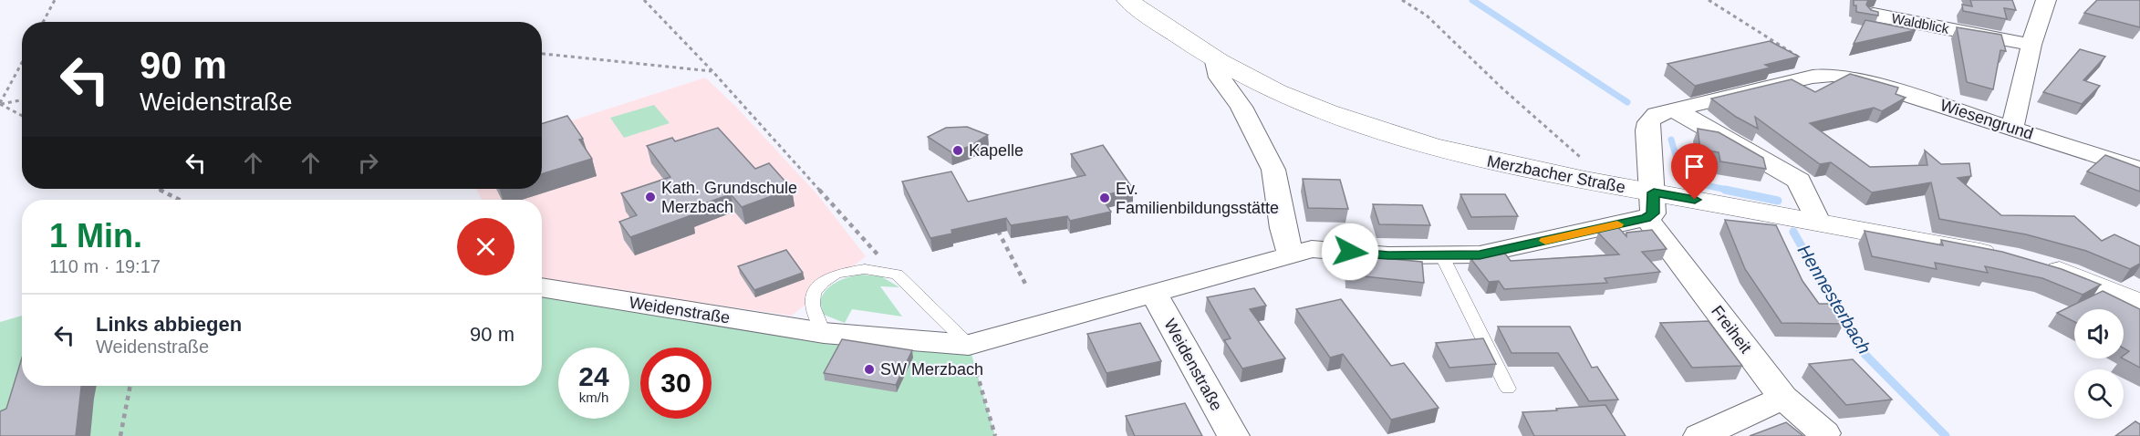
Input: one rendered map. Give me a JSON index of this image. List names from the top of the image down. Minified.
{"streets":{"main road":["Merzbacher Straße"],"street":["Waldblick","Wiesengrund","Weidenstraße","Freiheit"]},"crossings":[["Wiesengrund","Merzbacher Straße"],["Wiesengrund","Weidenstraße"],["Wiesengrund","Freiheit"],["Merzbacher Straße","Weidenstraße"],["Merzbacher Straße","Freiheit"],["Weidenstraße","Freiheit"]],"water":["Hennesterbach"],"places":["Kapelle","Kath. Grundschule Merzbach","Ev. Familienbildungsstätte","SW Merzbach"],"page":{"turn":["90 m","Weidenstraße"],"heading":["1 Min.","110 m · 19:17"],"list":[{"name":"Links abbiegen","note":"Weidenstraße","value":"90 m"}],"speed":"24 km/h","limit":"30"}}
